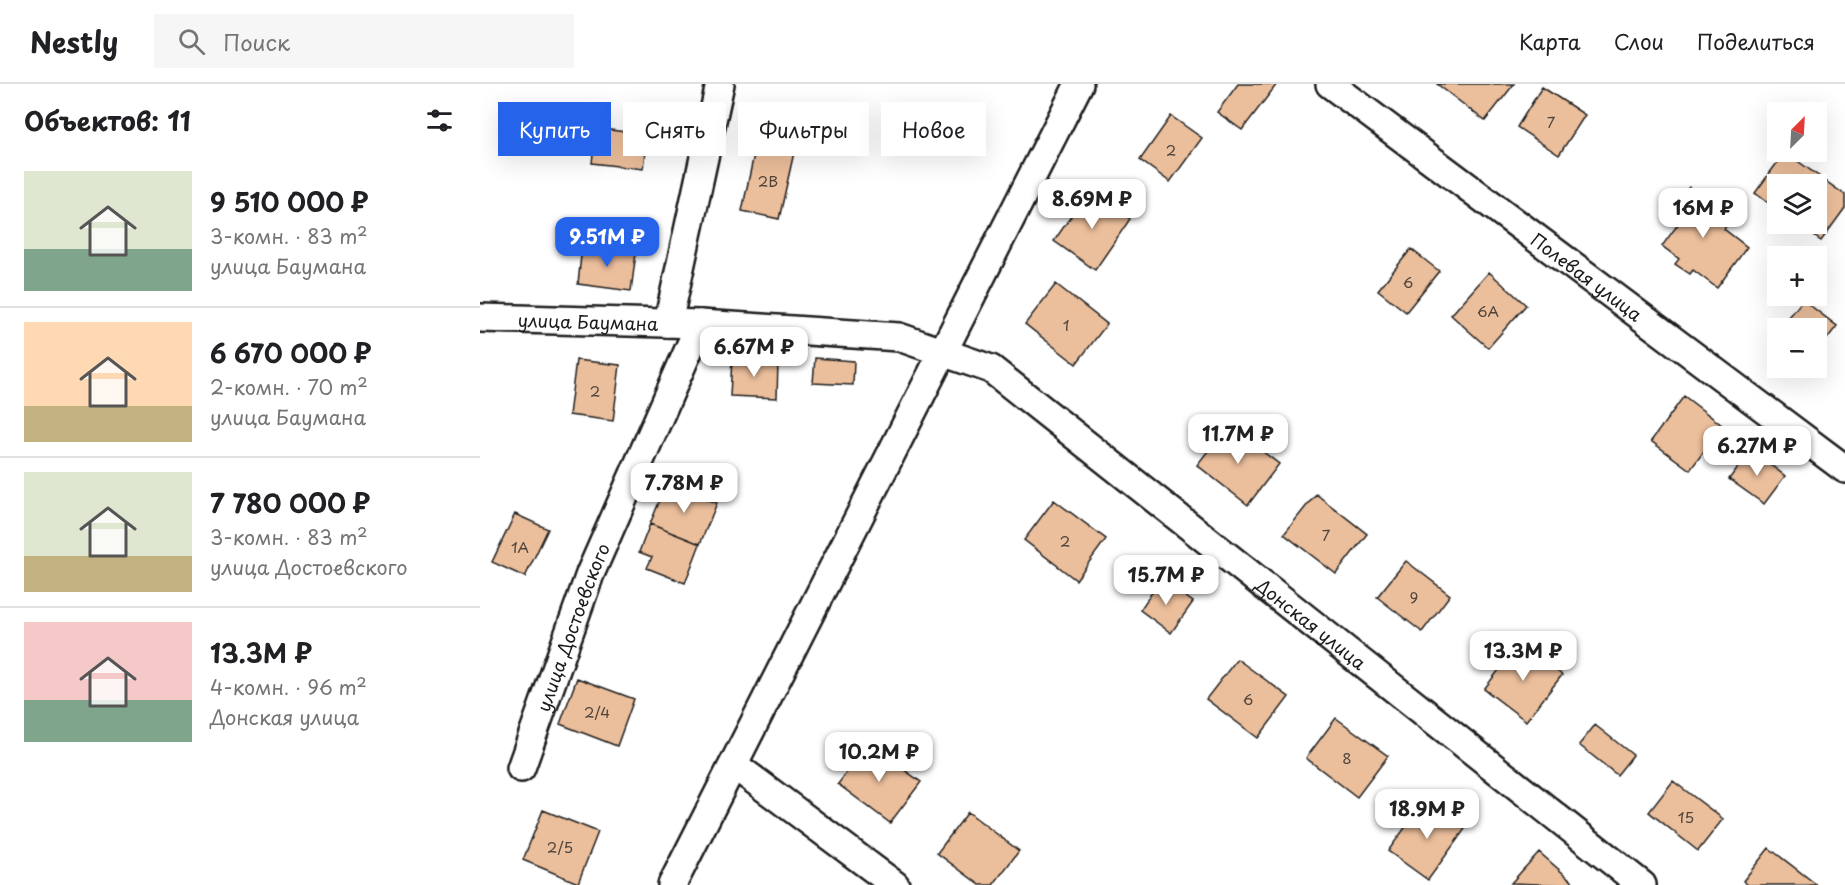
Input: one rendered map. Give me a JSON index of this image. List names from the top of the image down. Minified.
{"streets":{"street":["Полевая улица","улица Баумана","Донская улица","улица Достоевского"]},"crossings":[["улица Баумана","Донская улица"],["улица Баумана","улица Достоевского"]],"house_numbers":["7","2","2В","6","6А","1","2","7","2","1А","9","6","2/4","8","15","2/5"],"north":"top right","page":{"header":"Nestly","search":"Поиск","nav":["Карта","Слои","Поделиться"],"heading":"Объектов: 11","map_buttons":["+","−"],"chip":["Купить","Снять","Фильтры","Новое"],"list":[{"name":"9 510 000 ₽","note":"3-комн. · 83 m² · улица Баумана"},{"name":"6 670 000 ₽","note":"2-комн. · 70 m² · улица Баумана"},{"name":"7 780 000 ₽","note":"3-комн. · 83 m² · улица Достоевского"},{"name":"13.3M ₽","note":"4-комн. · 96 m² · Донская улица"}],"price":["8.69M ₽","16M ₽","9.51M ₽","6.67M ₽","11.7M ₽","6.27M ₽","7.78M ₽","15.7M ₽","13.3M ₽","10.2M ₽","18.9M ₽"]}}
